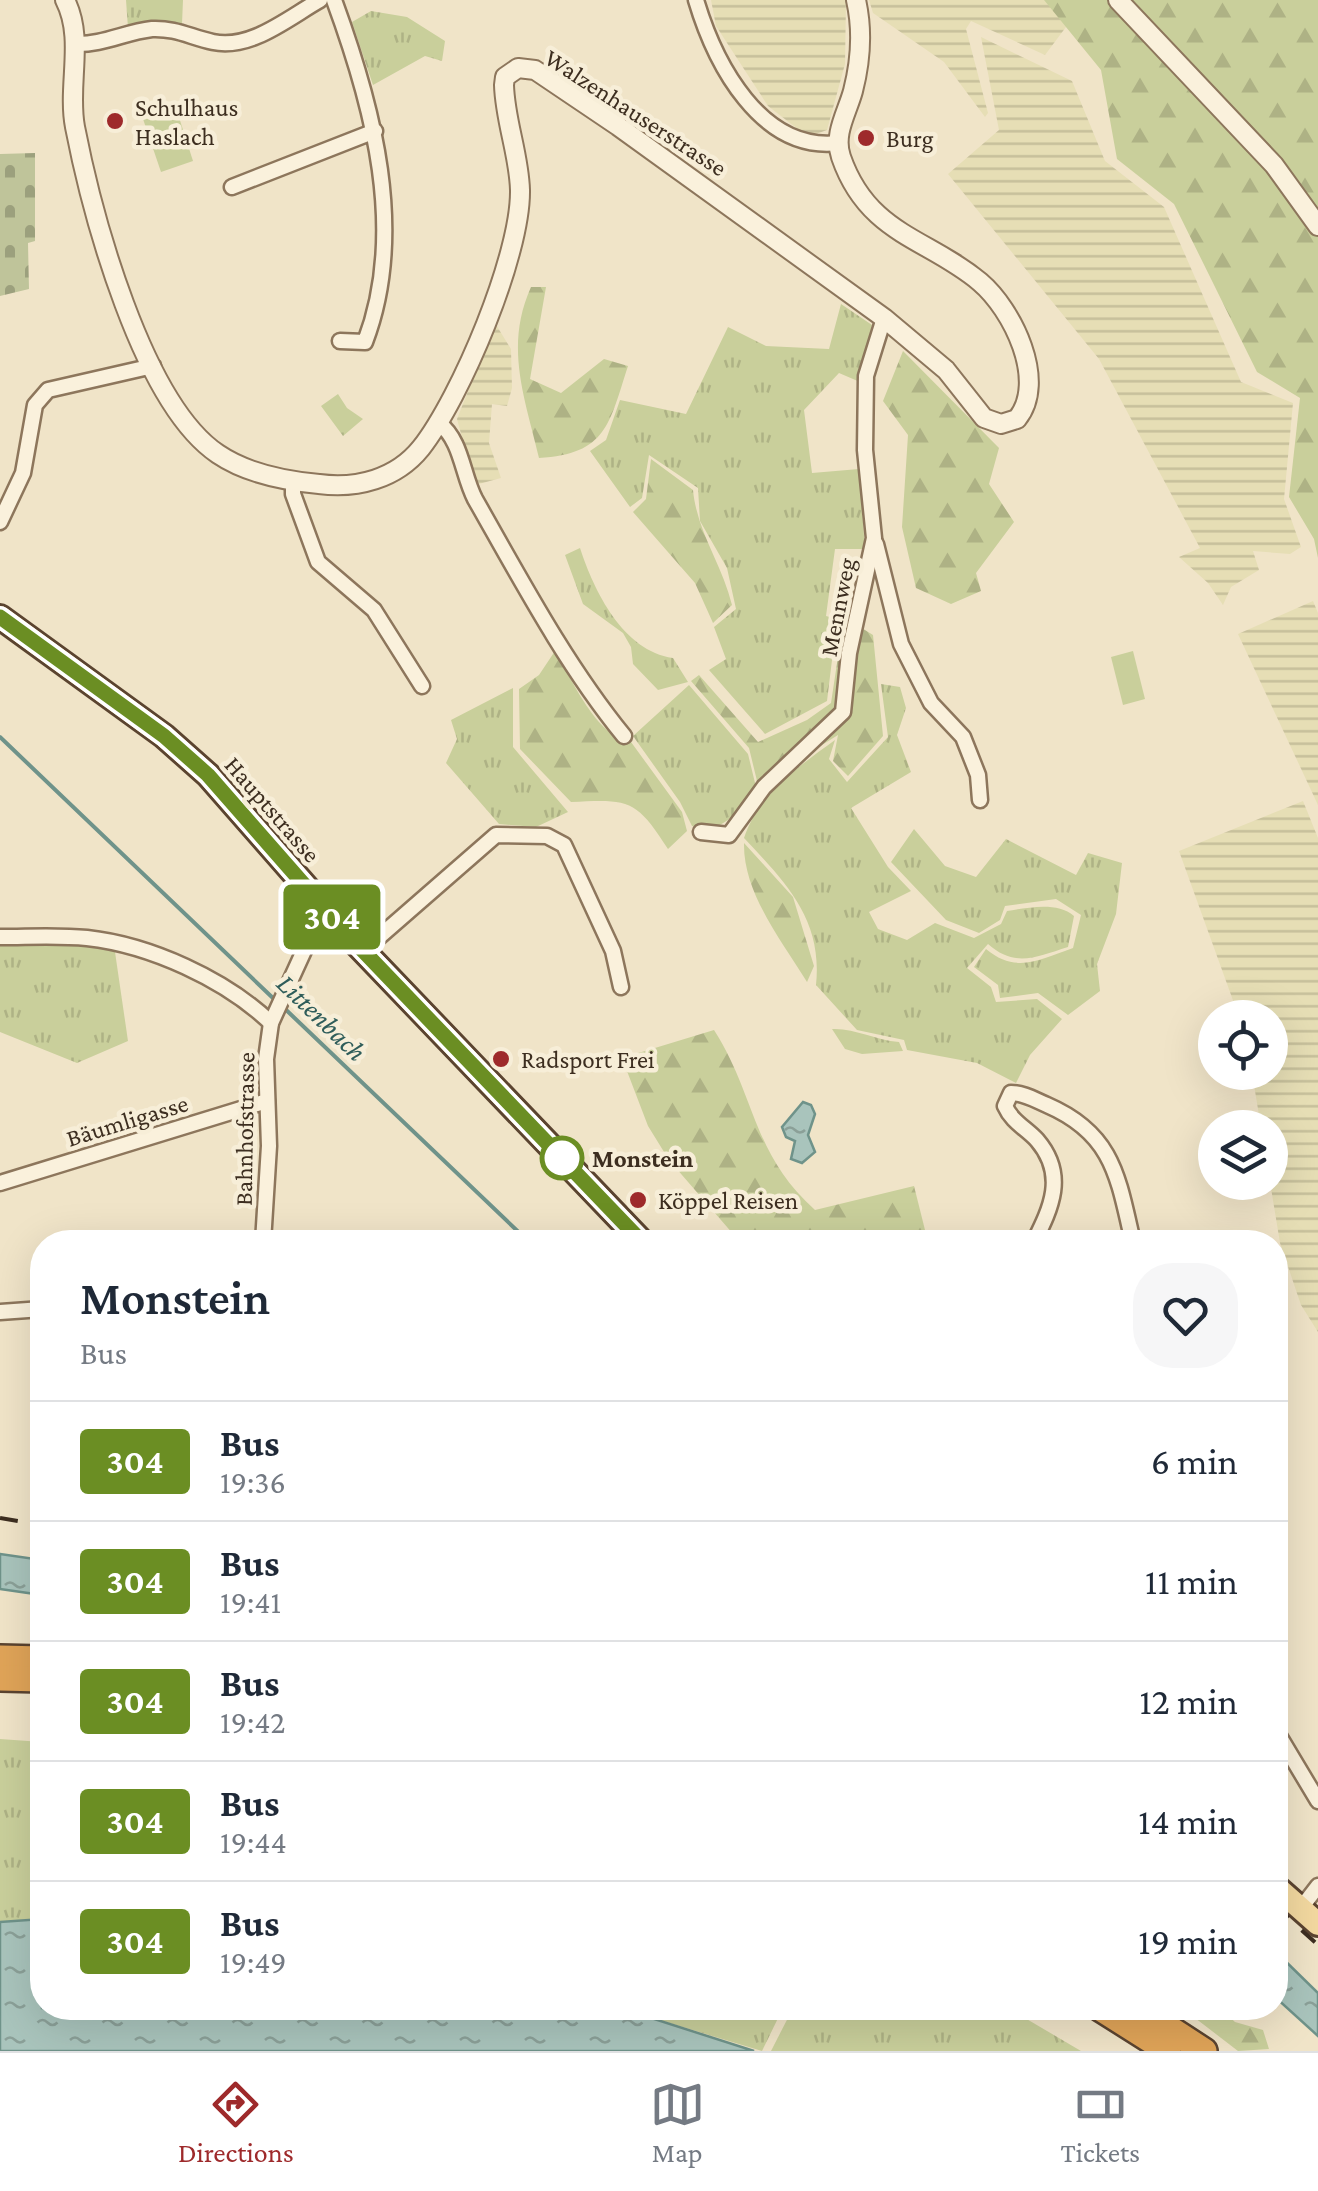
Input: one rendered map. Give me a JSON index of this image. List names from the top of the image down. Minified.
{"streets":{"main road":["Hauptstrasse"],"street":["Walzenhauserstrasse","Mennweg","Bäumligasse","Bahnhofstrasse"]},"crossings":[["Walzenhauserstrasse","Mennweg"],["Hauptstrasse","Bahnhofstrasse"],["Bäumligasse","Bahnhofstrasse"]],"water":["Littenbach"],"places":["Schulhaus Haslach","Burg","Radsport Frei","Monstein","Köppel Reisen"],"lines":["bus line 304"],"page":{"on_map":"304","heading":["Monstein","Bus"],"list":[{"mark":"304","name":"Bus","note":"19:36","value":"6 min"},{"mark":"304","name":"Bus","note":"19:41","value":"11 min"},{"mark":"304","name":"Bus","note":"19:42","value":"12 min"},{"mark":"304","name":"Bus","note":"19:44","value":"14 min"},{"mark":"304","name":"Bus","note":"19:49","value":"19 min"}],"tabs":["Directions","Map","Tickets"]}}
